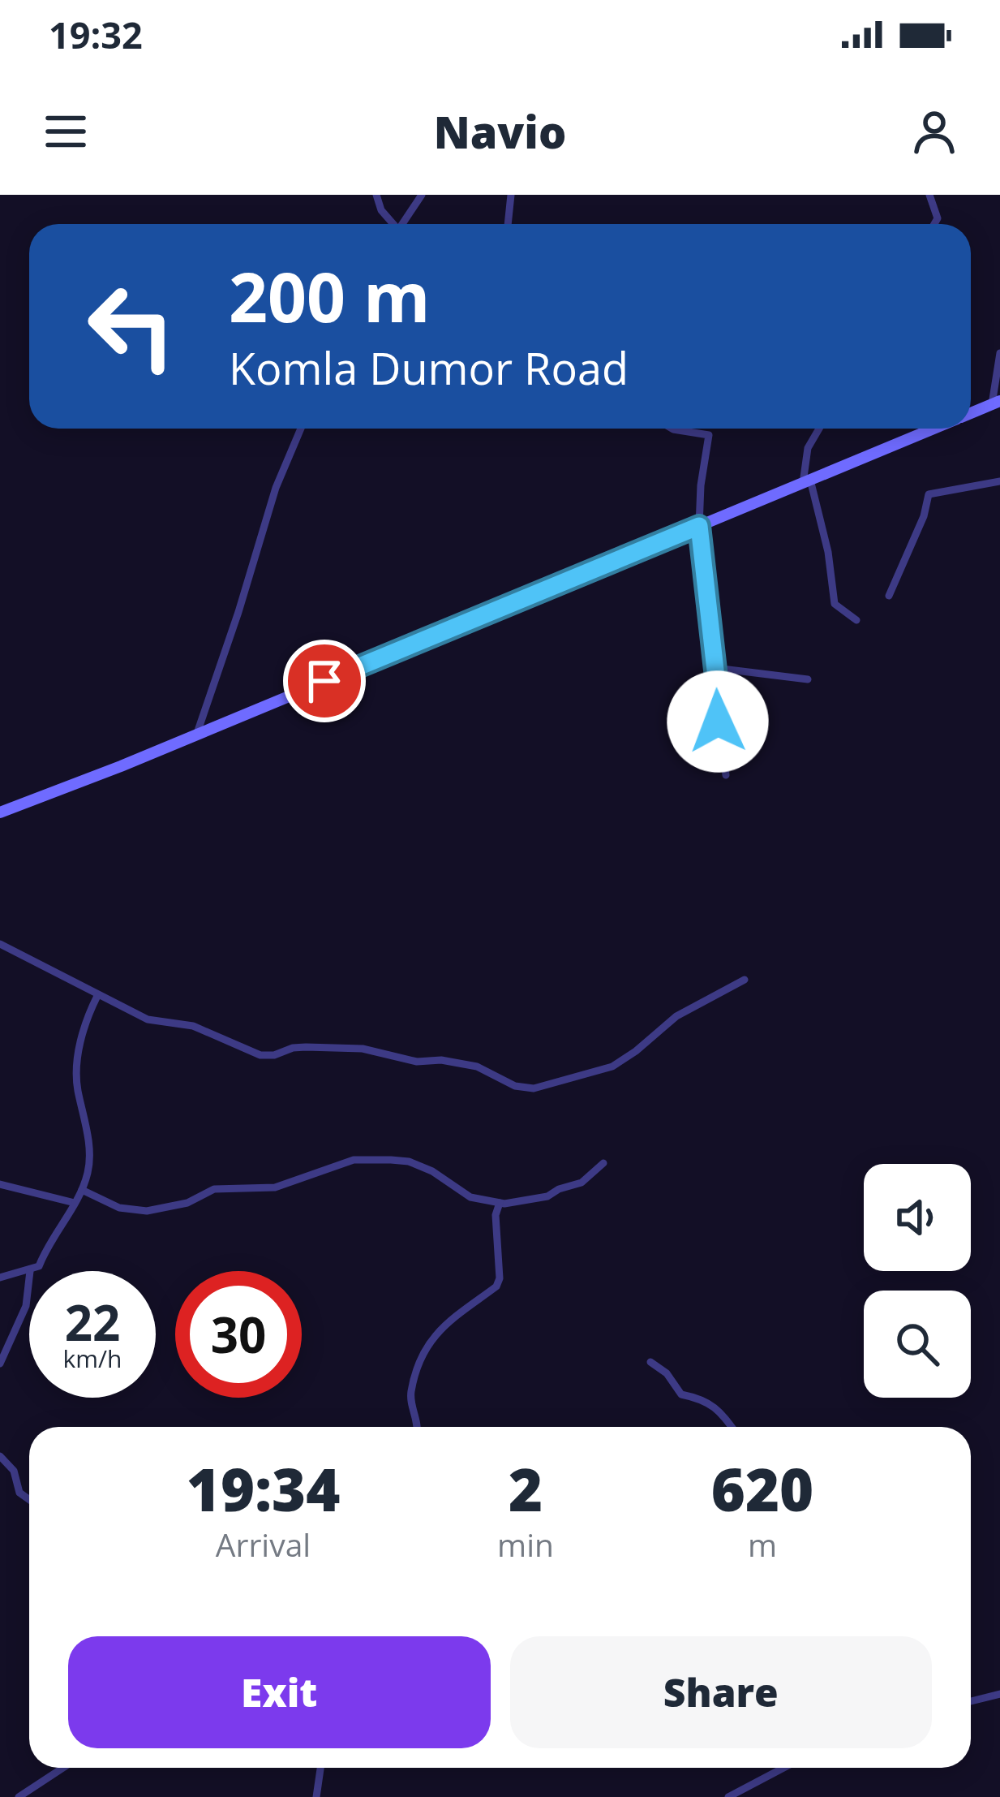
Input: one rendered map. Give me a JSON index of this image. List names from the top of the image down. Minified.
{"page":{"status":"19:32","header":"Navio","turn":["200 m","Komla Dumor Road"],"speed":"22 km/h","limit":"30","eta":["19:34","Arrival","2","min","620","m"],"buttons":["Exit","Share"]}}
